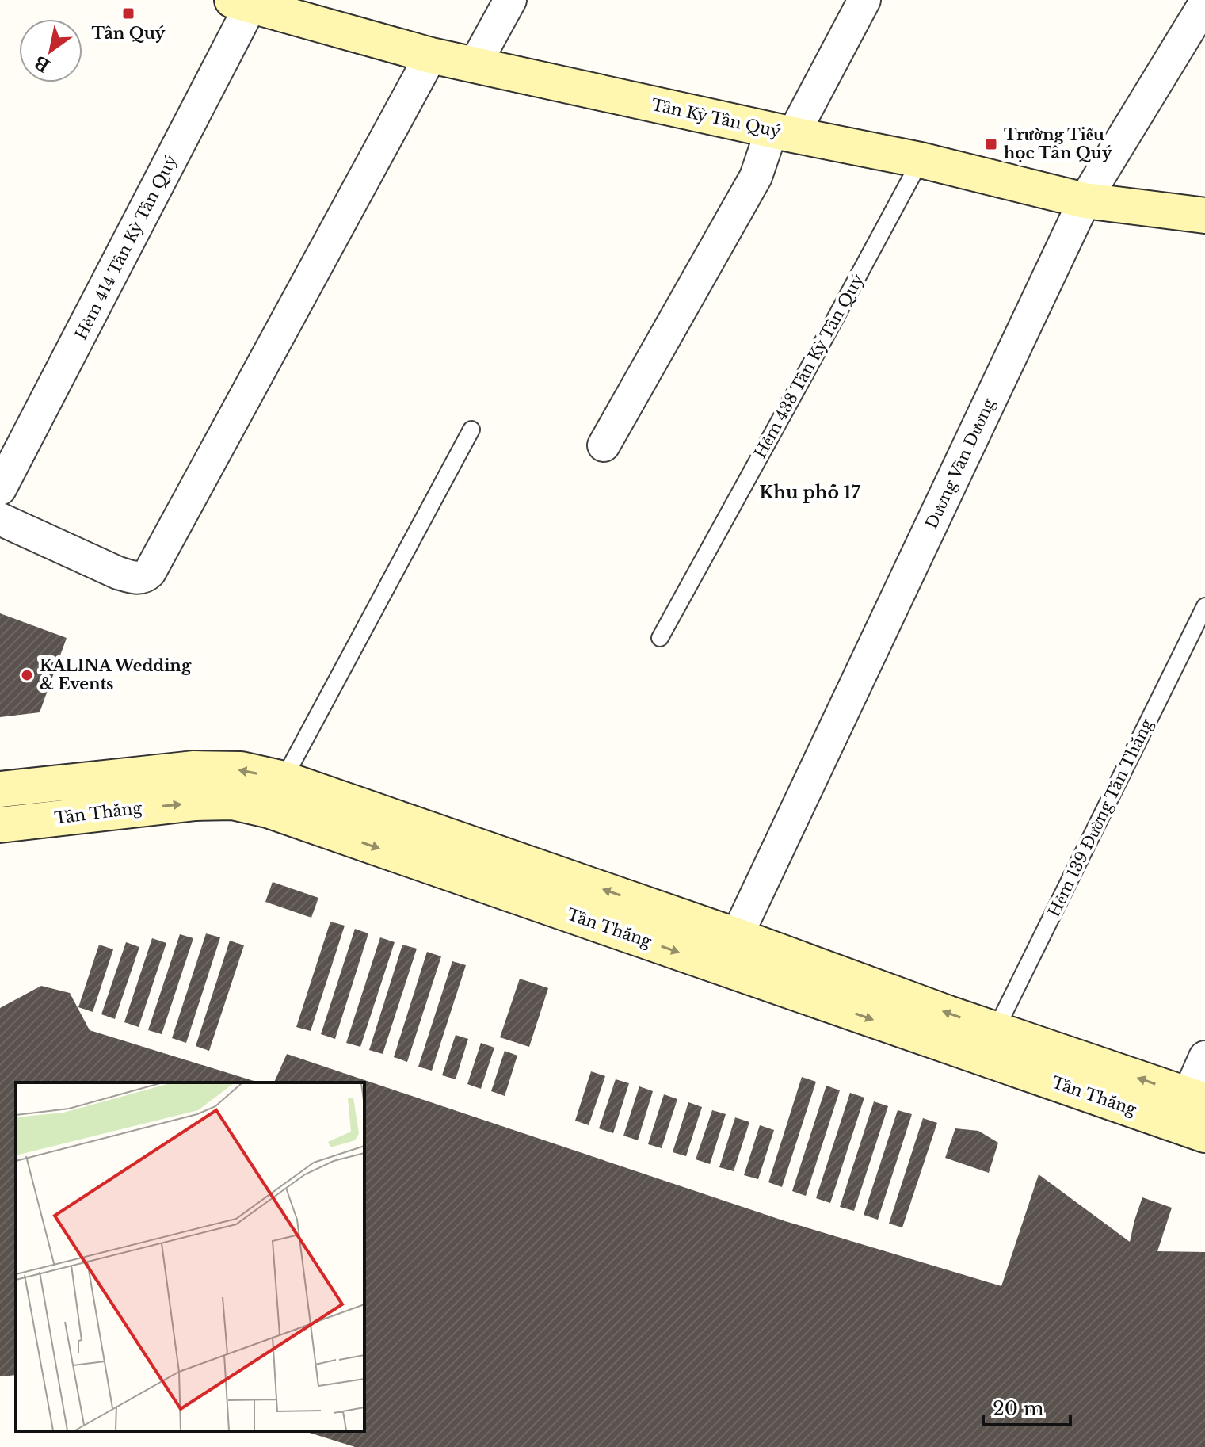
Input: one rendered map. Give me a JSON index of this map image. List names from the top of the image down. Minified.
{"streets":{"street":["Tân Kỳ Tân Quý","Hẻm 414 Tân Kỳ Tân Quý","Dương Văn Dương","Tân Thắng"],"lane":["Hẻm 438 Tân Kỳ Tân Quý","Hẻm 139 Đường Tân Thắng"]},"crossings":[["Tân Kỳ Tân Quý","Hẻm 414 Tân Kỳ Tân Quý"],["Tân Kỳ Tân Quý","Hẻm 438 Tân Kỳ Tân Quý"],["Tân Kỳ Tân Quý","Dương Văn Dương"],["Dương Văn Dương","Tân Thắng"],["Tân Thắng","Hẻm 139 Đường Tân Thắng"]],"districts":["Khu phố 17"],"places":{"transit":["Tân Quý","Trường Tiểu học Tân Quý"],"other":["KALINA Wedding & Events"]},"scale_bar":"20 m","north":"bottom left"}
